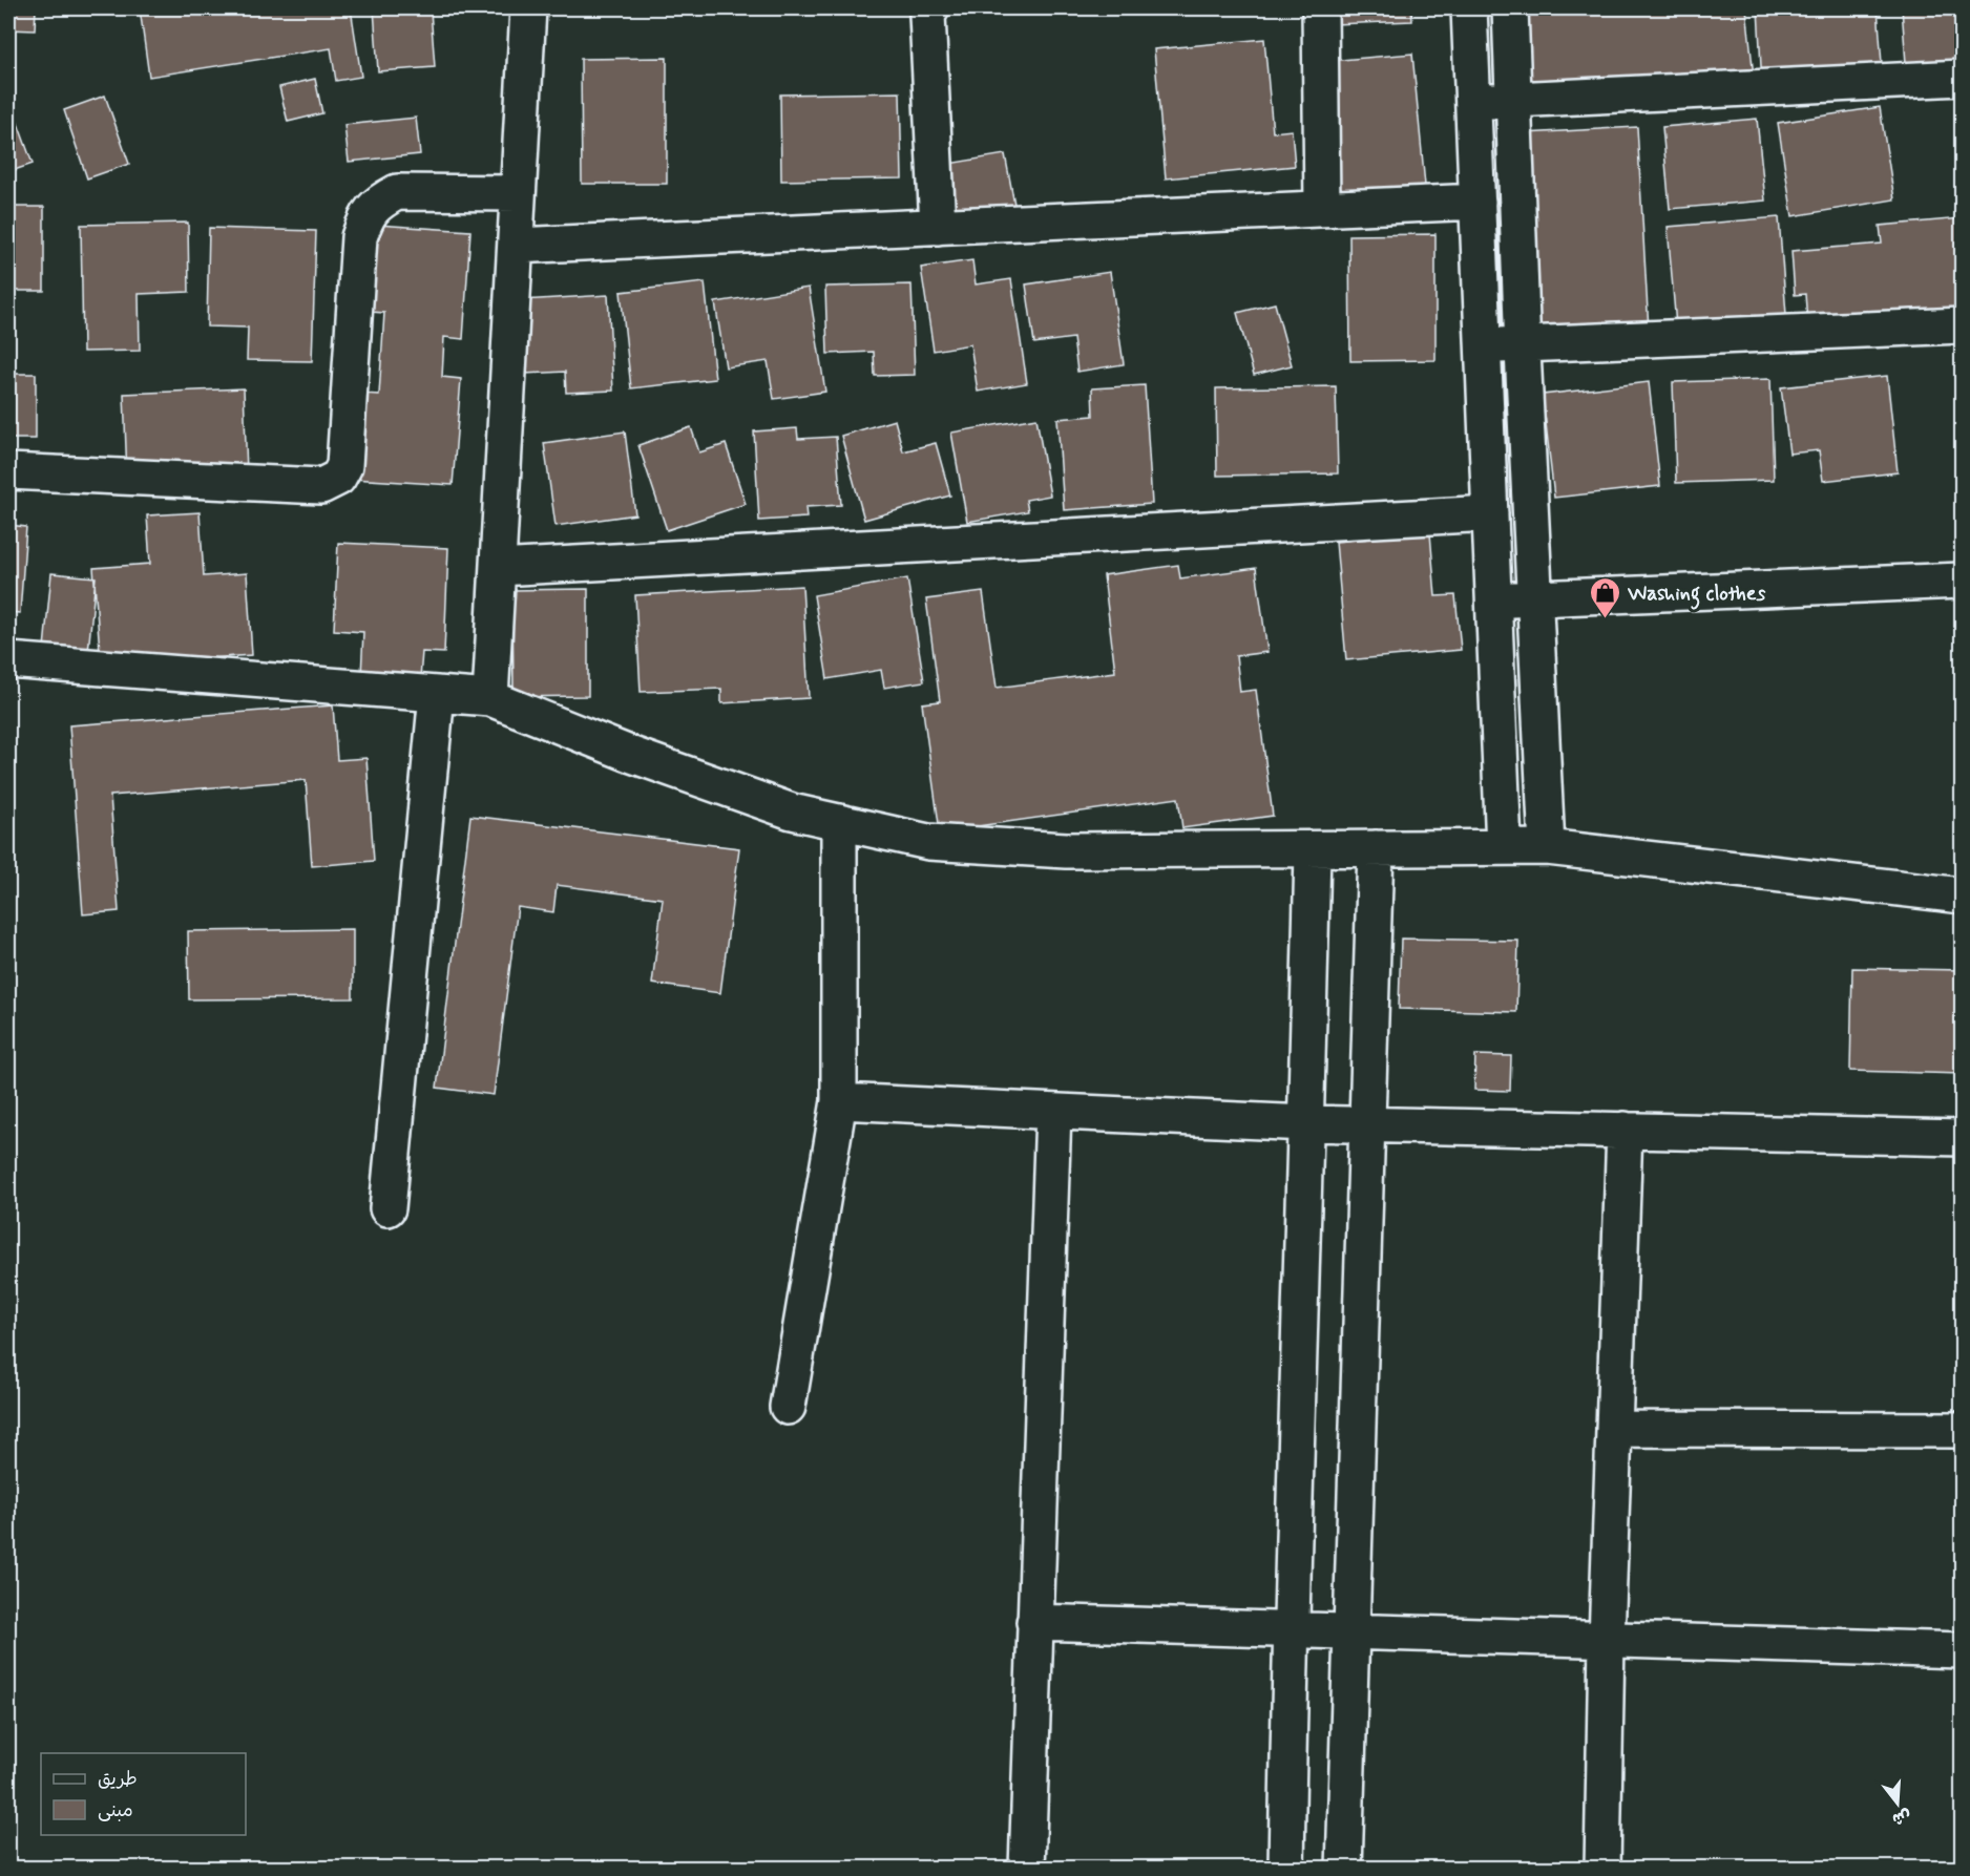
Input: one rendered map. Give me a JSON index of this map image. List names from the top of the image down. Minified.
{"places":{"shop":["Washing clothes"]},"legend":["طريق","مبنى"],"north":"bottom"}
